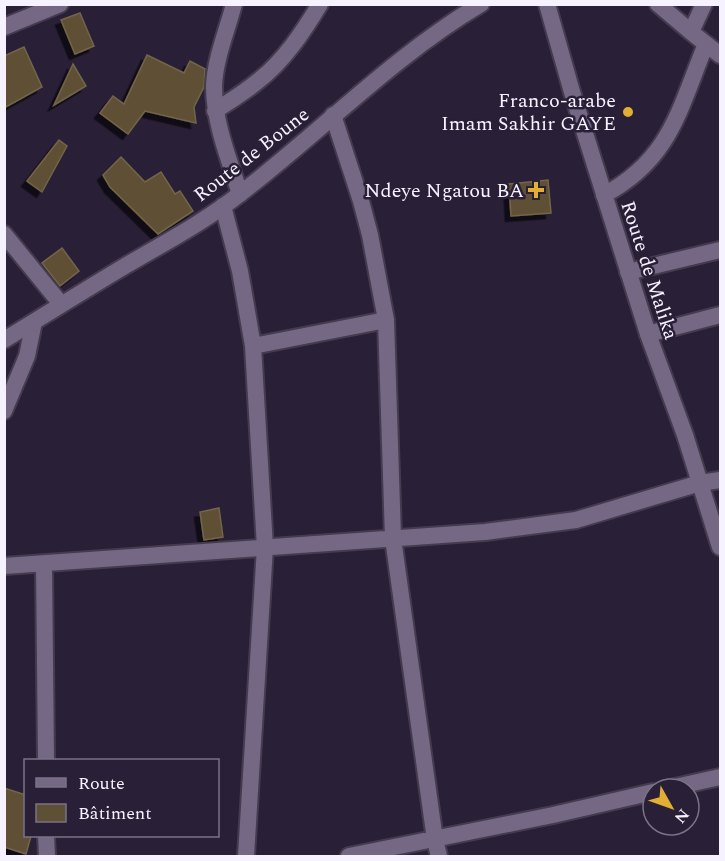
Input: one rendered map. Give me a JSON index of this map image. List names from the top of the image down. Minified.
{"streets":{"street":["Route de Boune","Route de Malika"]},"places":{"other":["Franco-arabe Imam Sakhir GAYE"],"health":["Ndeye Ngatou BA"]},"legend":["Route","Bâtiment"],"north":"bottom right"}
